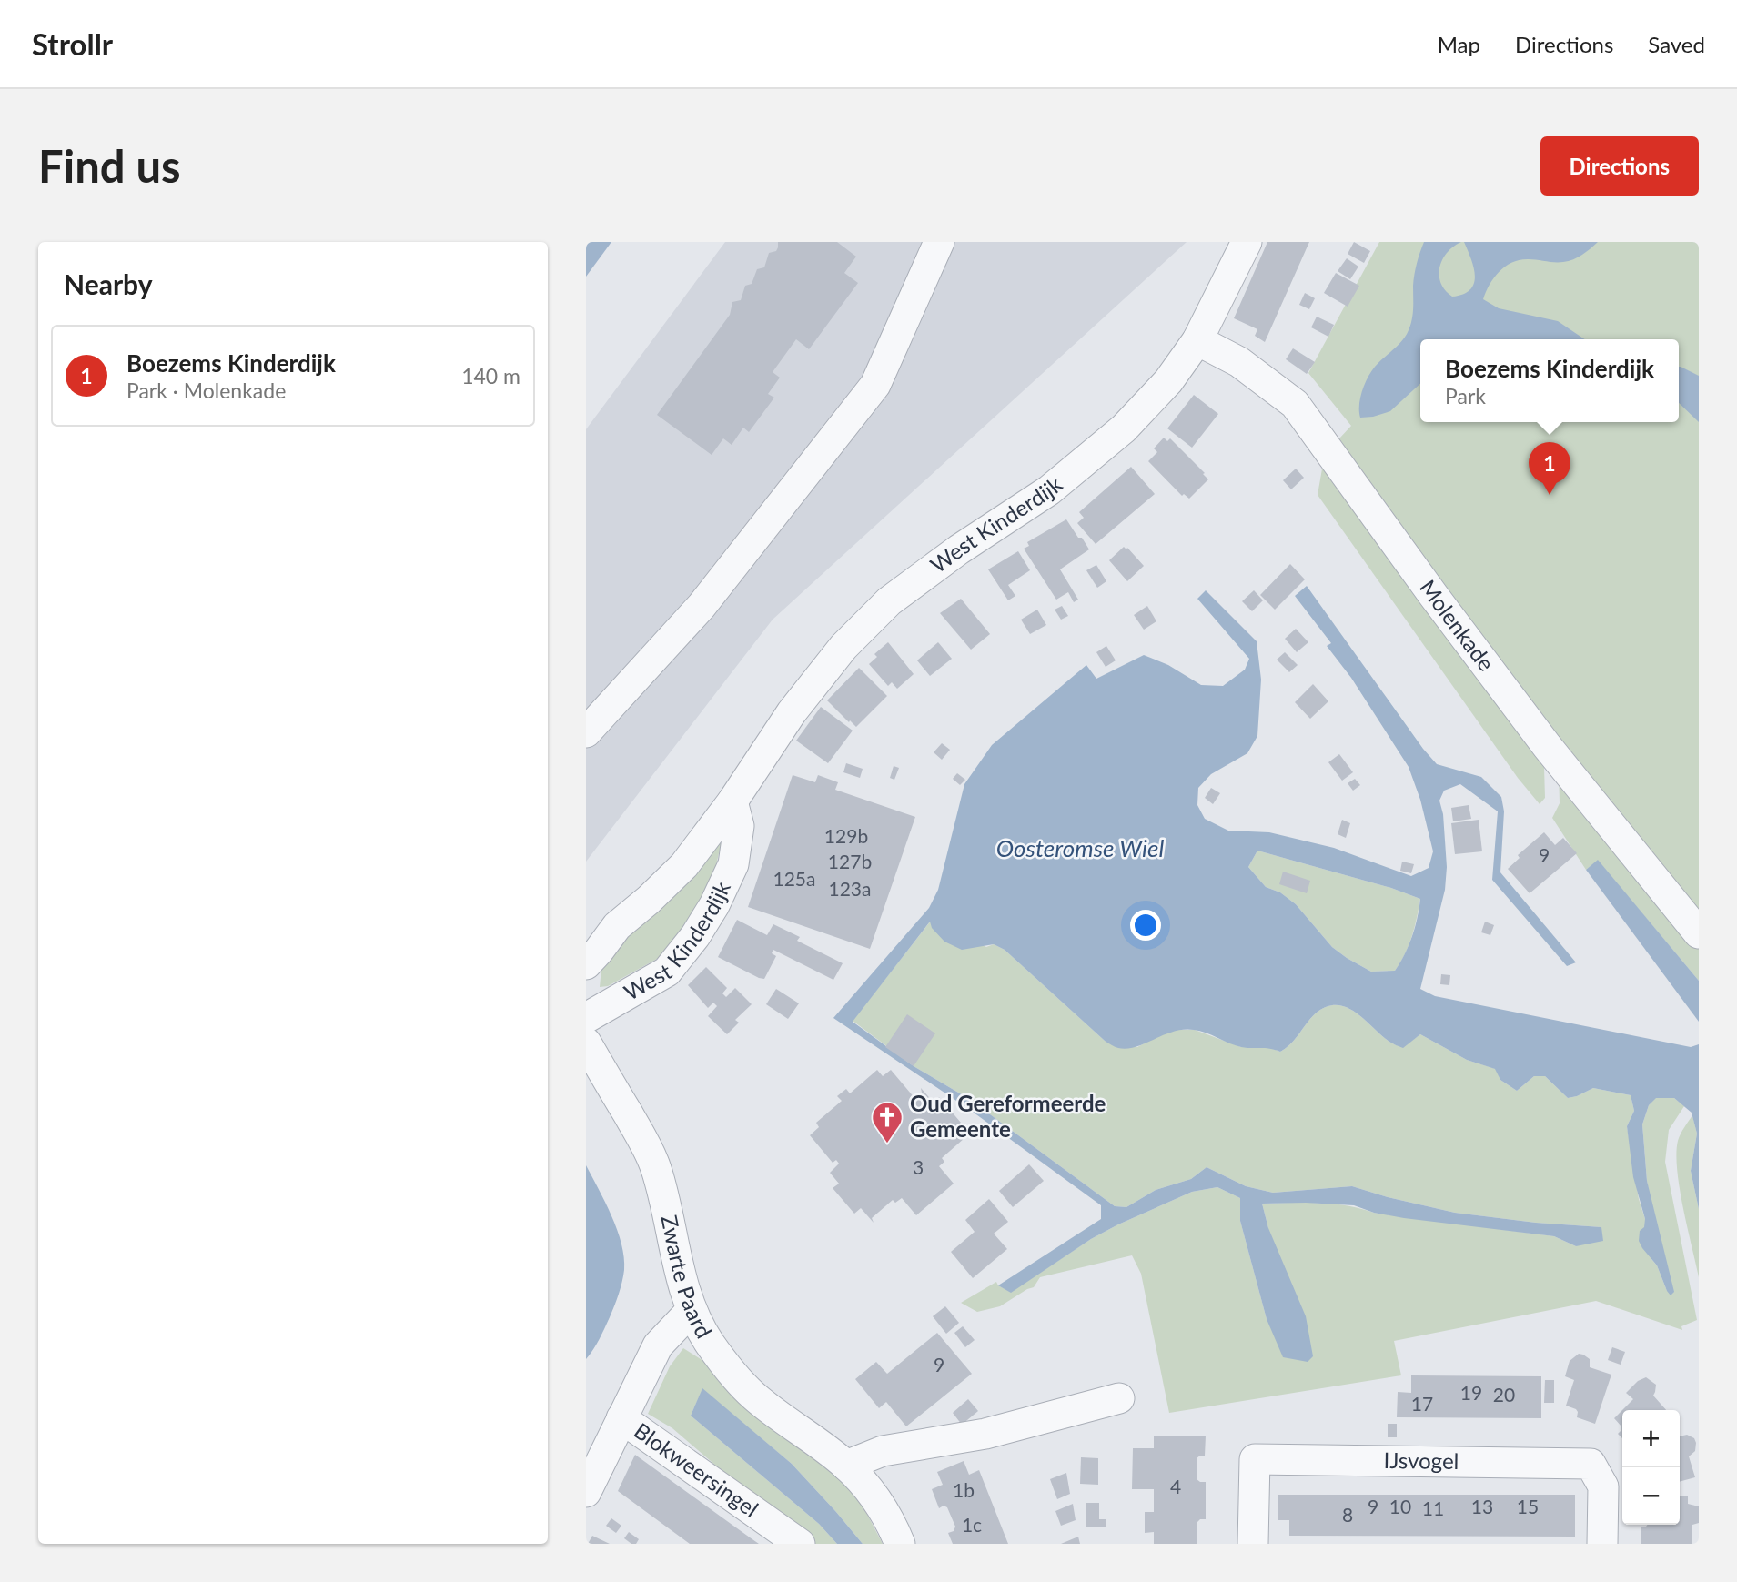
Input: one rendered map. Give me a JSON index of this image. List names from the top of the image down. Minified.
{"streets":{"street":["West Kinderdijk","Molenkade","Zwarte Paard","IJsvogel","Blokweersingel"]},"crossings":[["West Kinderdijk","Molenkade"]],"water":["Oosteromse Wiel"],"places":{"church":["Oud Gereformeerde Gemeente"]},"house_numbers":["129b","9","127b","125a","123a","3","9","19","20","17","4","1b","9","10","13","15","11","8","1c"],"page":{"header":"Strollr","nav":["Map","Directions","Saved"],"buttons":"Directions","title":"Find us","heading":"Nearby","list":[{"mark":"1","name":"Boezems Kinderdijk","note":"Park · Molenkade","value":"140 m"}],"popup":["Boezems Kinderdijk","Park"],"pins":"1","map_buttons":["+","−"]}}
